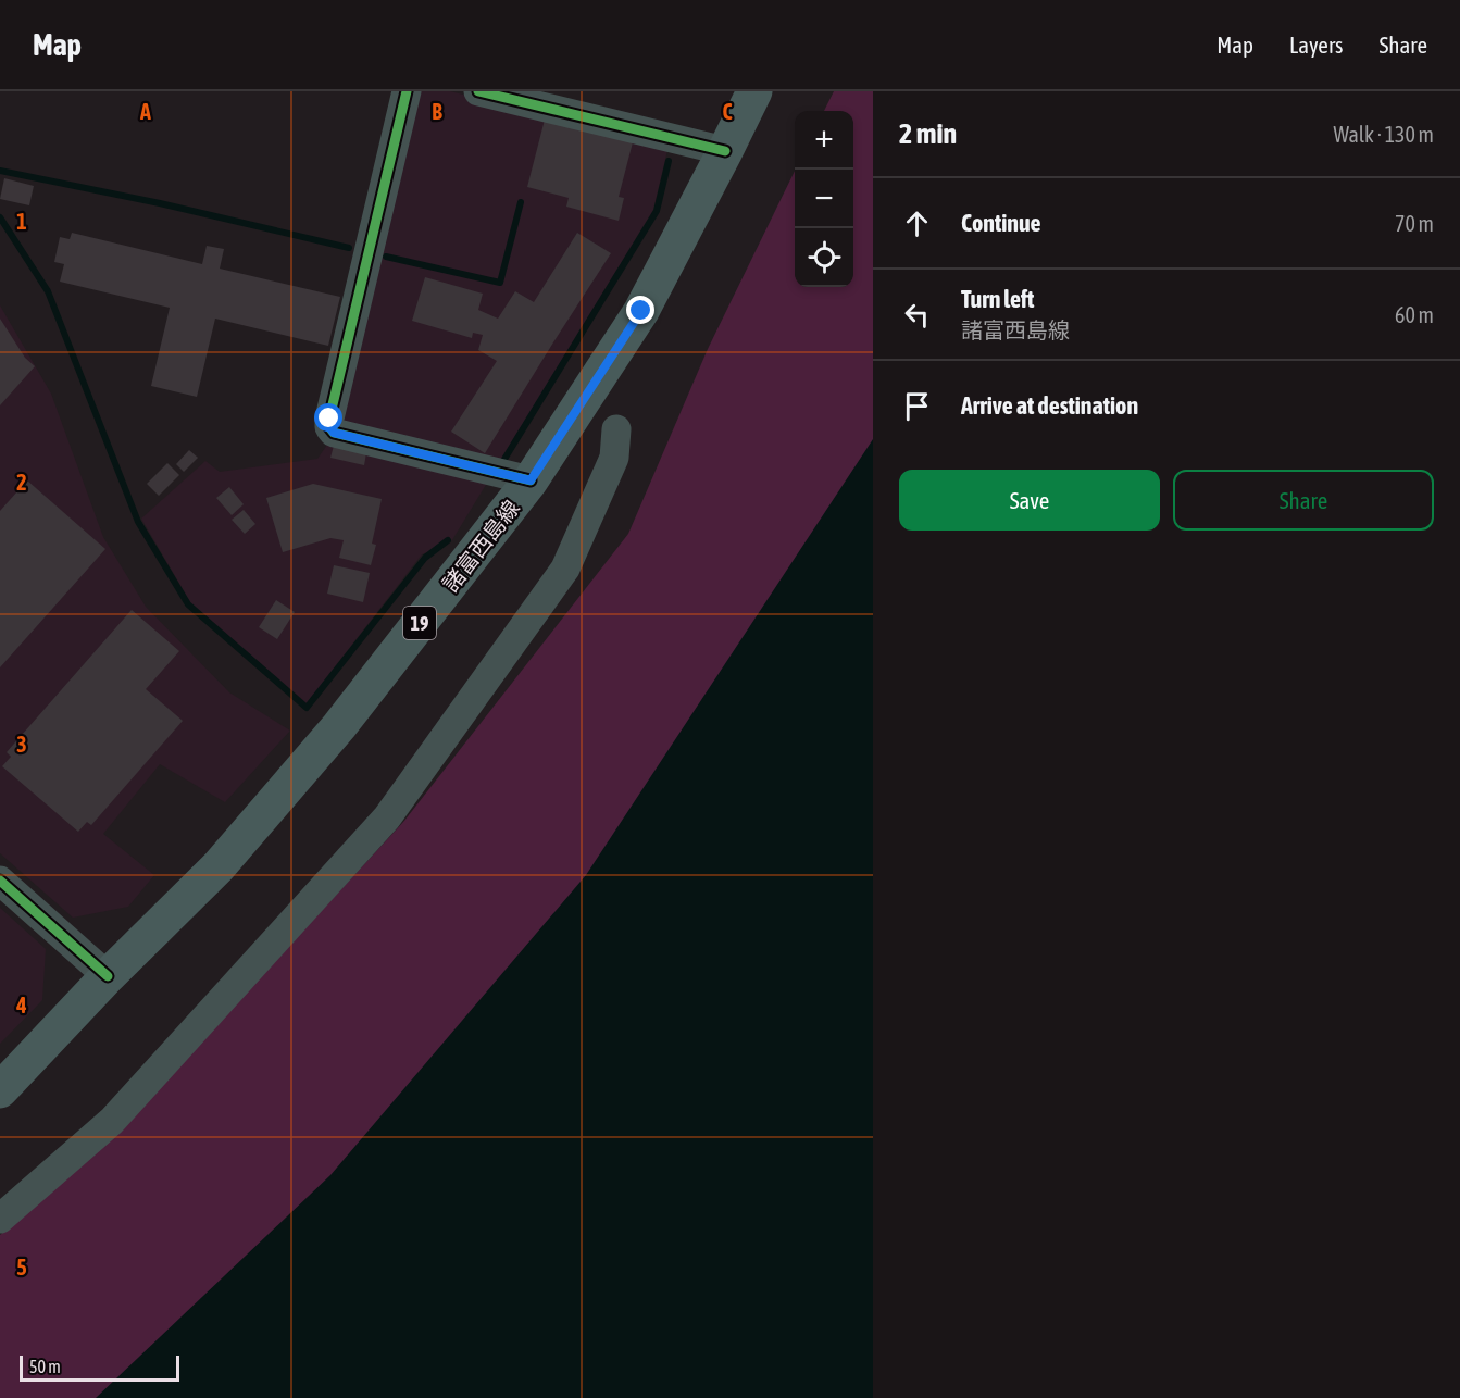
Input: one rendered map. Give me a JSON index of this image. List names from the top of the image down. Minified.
{"streets":{"main road":["諸富西島線","19"]},"scale_bar":"50 m","page":{"header":"Map","nav":["Map","Layers","Share"],"heading":["2 min","Walk · 130 m"],"map_buttons":["+","−"],"list":[["Continue","70 m"],["Turn left","諸富西島線","60 m"],"Arrive at destination"],"buttons":["Save","Share"],"scale":"50 m"},"grid":{"columns":["A","B","C"],"rows":["1","2","3","4","5"]}}
